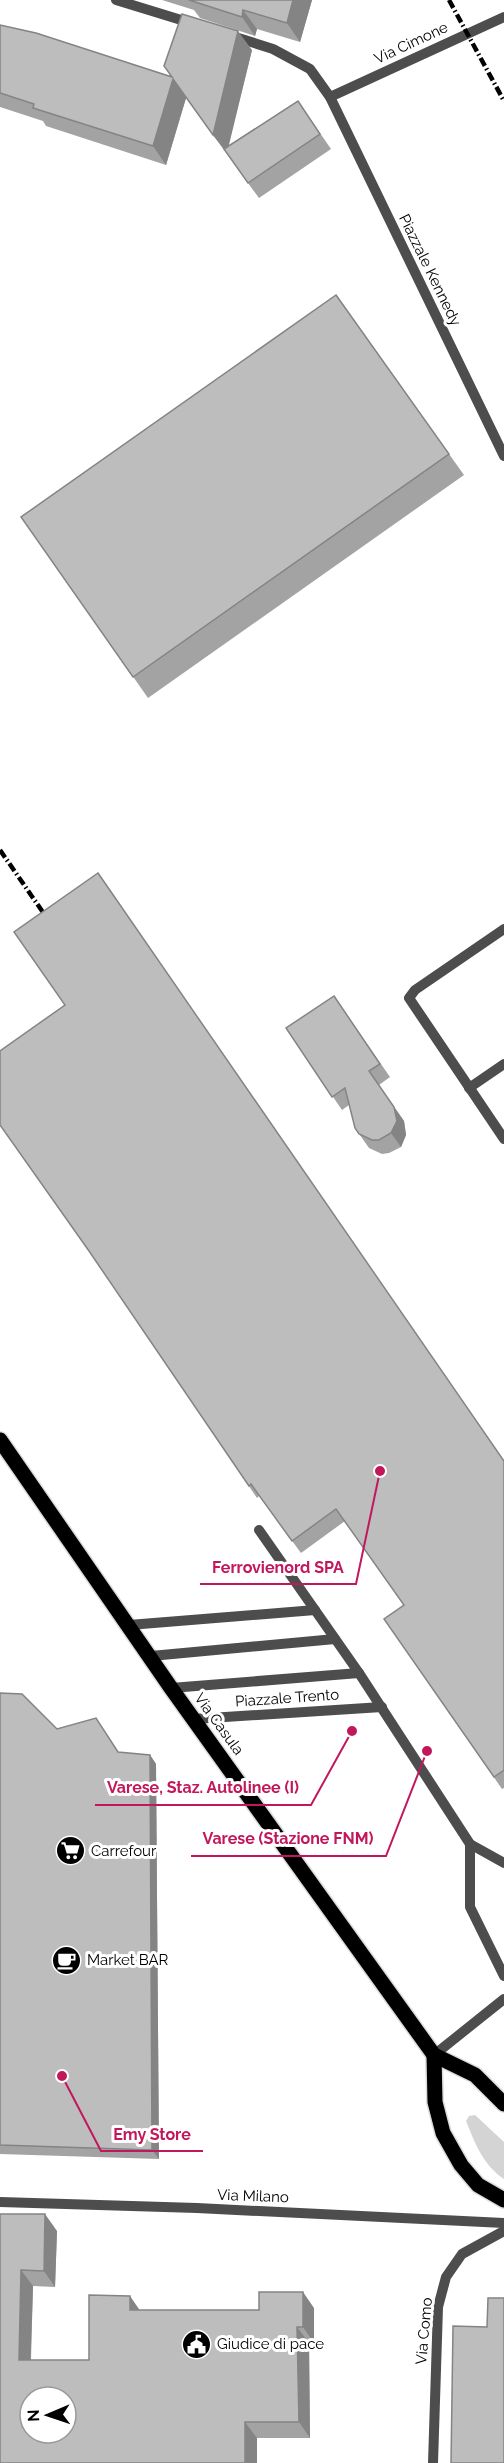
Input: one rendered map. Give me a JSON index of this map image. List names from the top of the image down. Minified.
{"streets":{"main road":["Via Casula"],"street":["Via Cimone","Piazzale Kennedy","Piazzale Trento","Via Milano","Via Como"]},"crossings":[["Via Cimone","Piazzale Kennedy"],["Piazzale Trento","Via Casula"]],"places":{"other":["Ferrovienord SPA","Varese, Staz. Autolinee (I)","Varese (Stazione FNM)","Emy Store"],"supermarket":["Carrefour"],"cafe":["Market BAR"],"public building":["Giudice di pace"]},"north":"left"}
